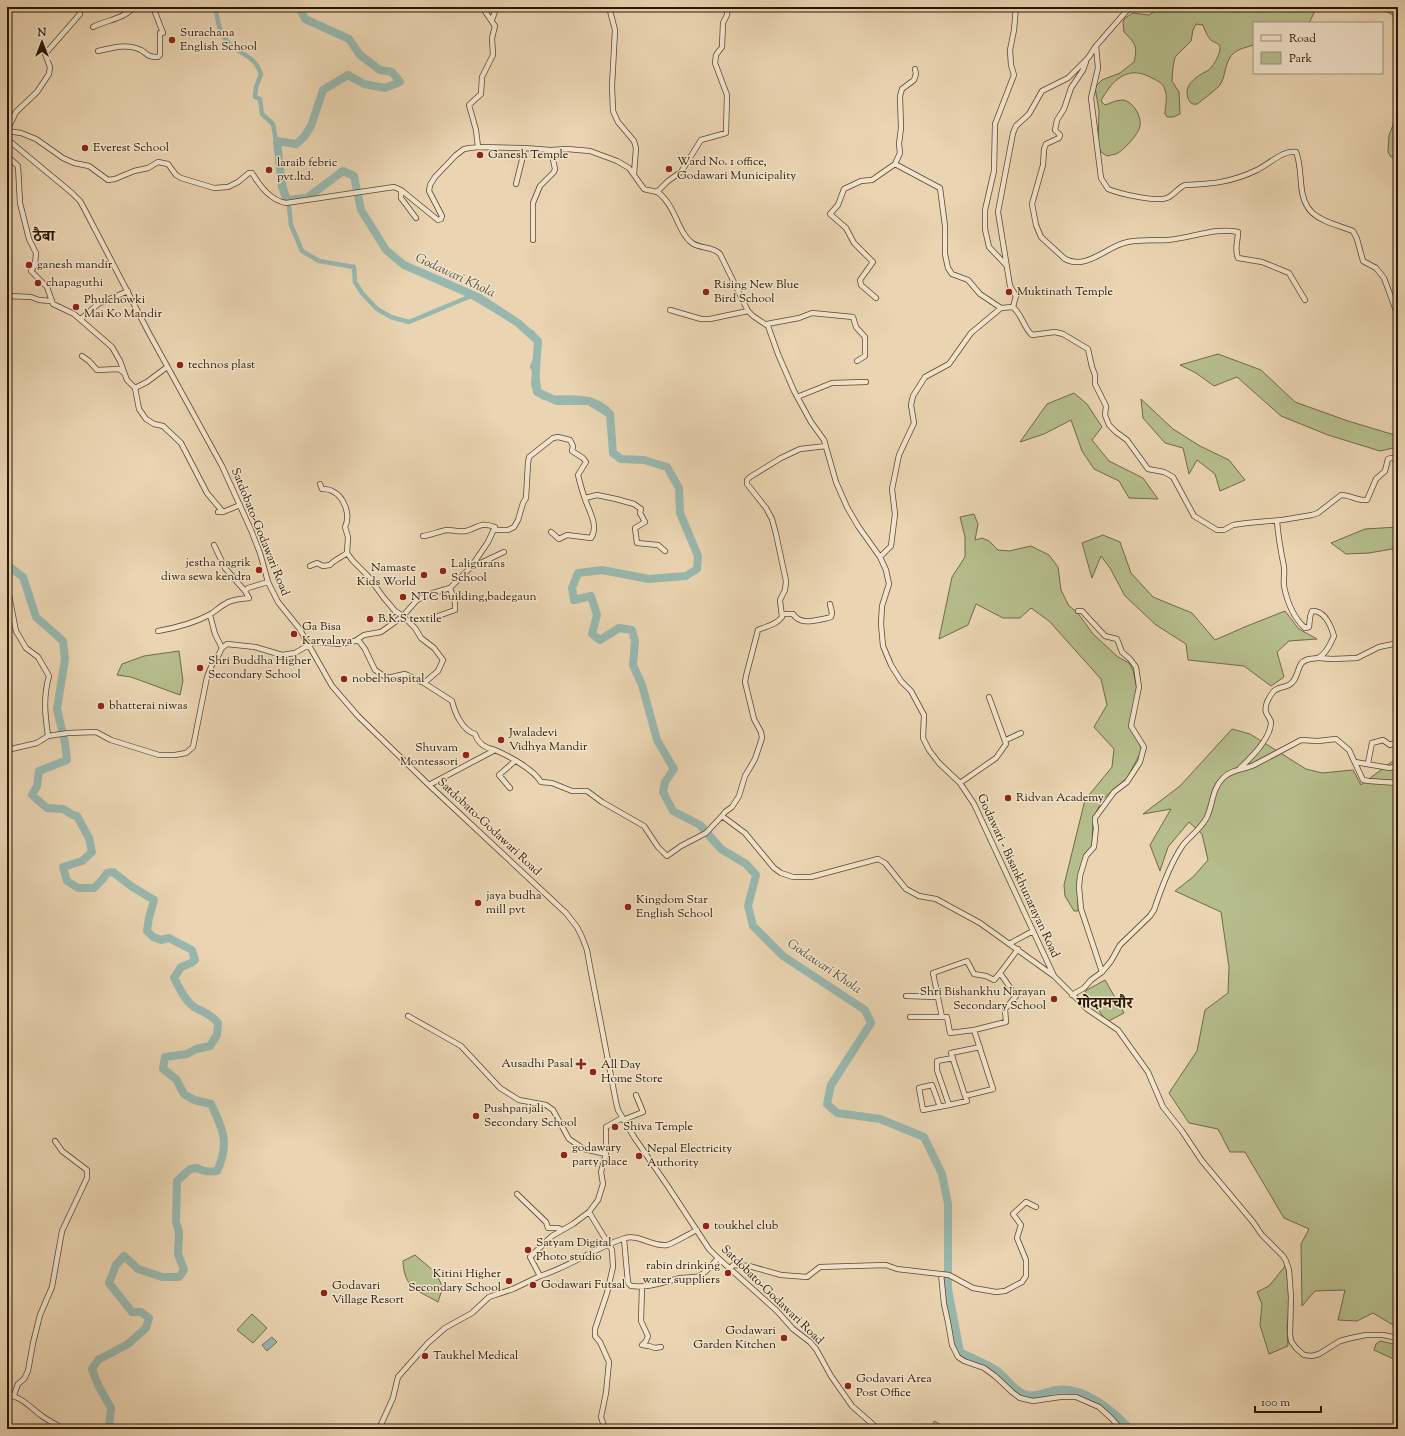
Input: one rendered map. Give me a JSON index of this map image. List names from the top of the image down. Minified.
{"streets":{"street":["Satdobato-Godawari Road","Godawari - Bisankhunarayan Road"]},"districts":["ठैबा","गोदामचौर"],"water":["Godawari Khola"],"places":{"other":["Surachana English School","Everest School","Ganesh Temple","Ward No. 1 office, Godawari Municipality","laraib febric pvt.ltd.","ganesh mandir","chapaguthi","Rising New Blue Bird School","Muktinath Temple","Phulchowki Mai Ko Mandir","technos plast","jestha nagrik diwa sewa kendra","Laligurans School","Namaste Kids World","NTC building,badegaun","B.K.S textile","Ga Bisa Karyalaya","Shri Buddha Higher Secondary School","nobel hospital","bhatterai niwas","Jwaladevi Vidhya Mandir","Shuvam Montessori","Ridvan Academy","jaya budha mill pvt","Kingdom Star English School","Shri Bishankhu Narayan Secondary School","All Day Home Store","Pushpanjali Secondary School","Shiva Temple","godawary party place","Nepal Electricity Authority","toukhel club","Satyam Digital Photo studio","rabin drinking water suppliers","Kitini Higher Secondary School","Godawari Futsal","Godavari Village Resort","Godawari Garden Kitchen","Taukhel Medical","Godavari Area Post Office"],"health":["Ausadhi Pasal"]},"legend":["Road","Park"],"scale_bar":"100 m","north":"top"}
